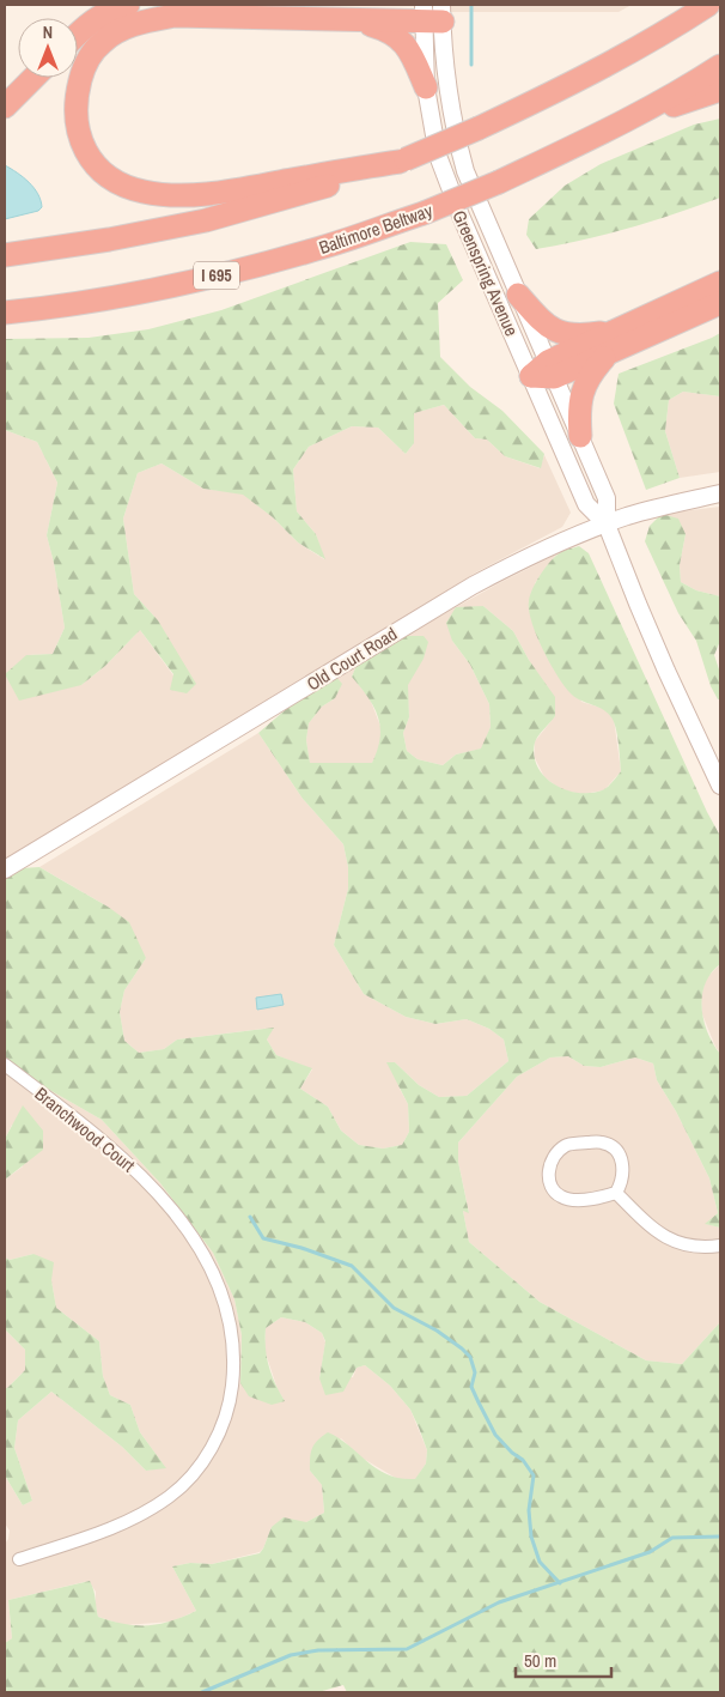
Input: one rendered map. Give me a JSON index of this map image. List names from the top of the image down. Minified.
{"streets":{"highway":["Baltimore Beltway","I 695"],"main road":["Greenspring Avenue","Old Court Road"],"street":["Branchwood Court"]},"crossings":[["Greenspring Avenue","Old Court Road"]],"scale_bar":"50 m","north":"top"}
